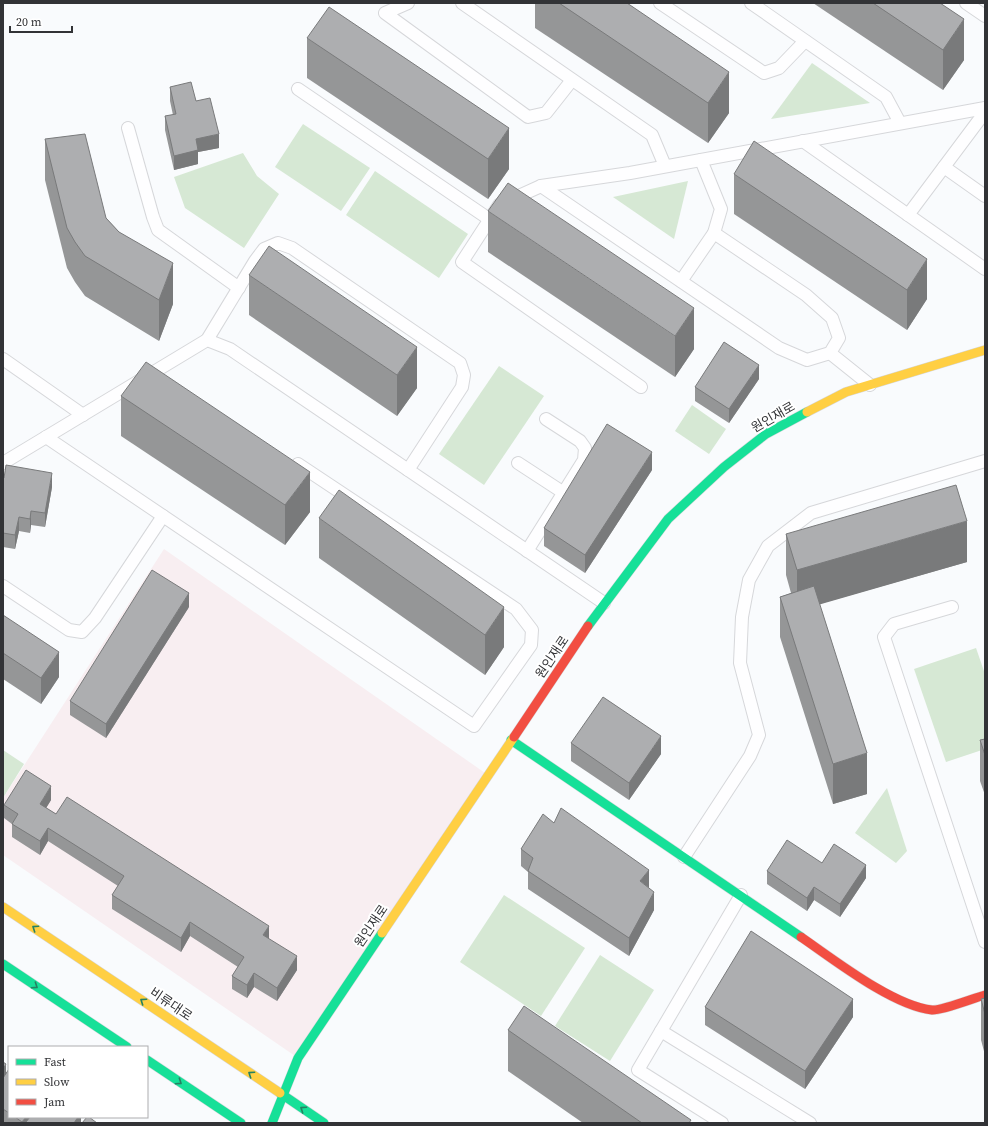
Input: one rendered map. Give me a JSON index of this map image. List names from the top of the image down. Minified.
{"streets":{"main road":["원인재로","비류대로"]},"crossings":[["원인재로","비류대로"]],"legend":["Fast","Slow","Jam"],"scale_bar":"20 m"}
